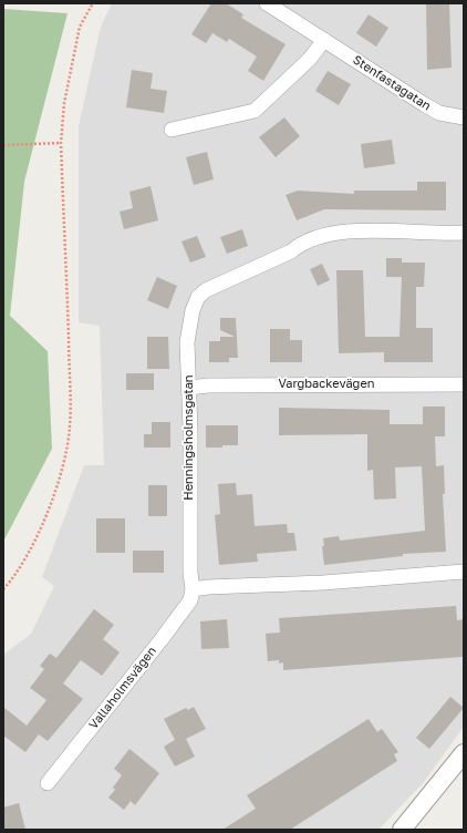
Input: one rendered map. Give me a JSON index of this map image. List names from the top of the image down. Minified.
{"streets":{"street":["Stenfastagatan","Vargbackevägen","Henningsholmsgatan","Vallaholmsvägen"]},"crossings":[["Vargbackevägen","Henningsholmsgatan"],["Henningsholmsgatan","Vallaholmsvägen"]]}
